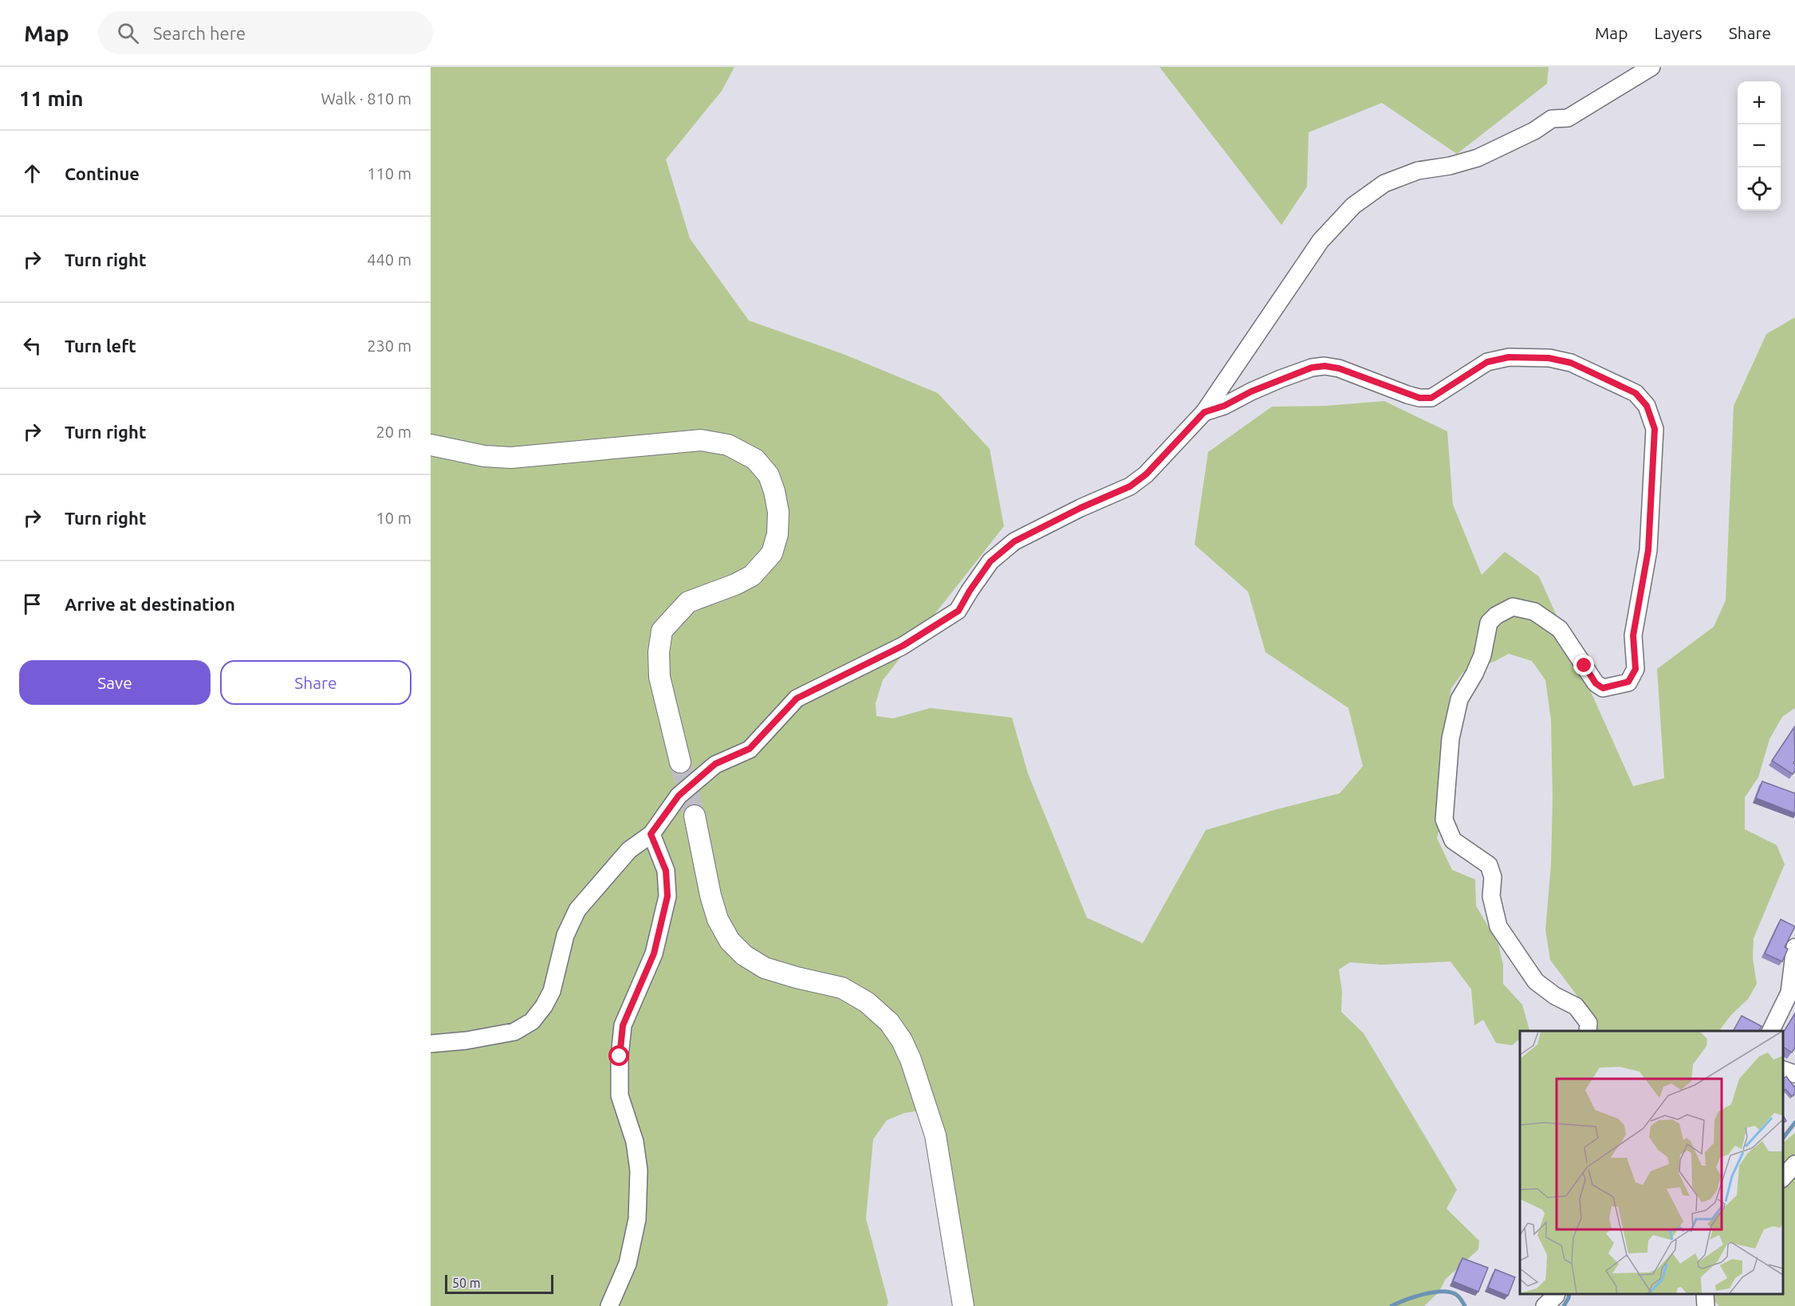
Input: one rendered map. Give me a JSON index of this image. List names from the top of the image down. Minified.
{"scale_bar":"50 m","page":{"header":"Map","search":"Search here","nav":["Map","Layers","Share"],"heading":["11 min","Walk · 810 m"],"map_buttons":["+","−"],"list":[["Continue","110 m"],["Turn right","440 m"],["Turn left","230 m"],["Turn right","20 m"],["Turn right","10 m"],"Arrive at destination"],"buttons":["Save","Share"],"scale":"50 m"}}
